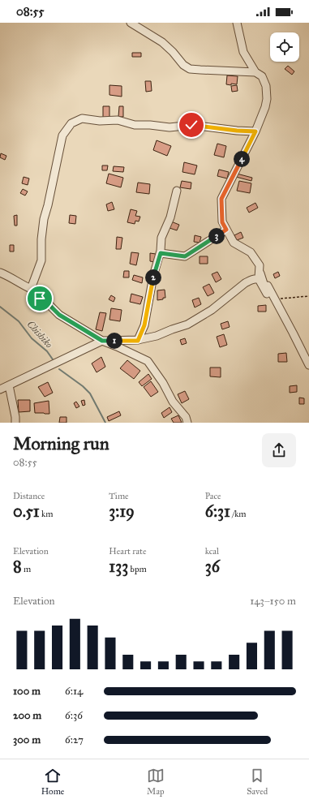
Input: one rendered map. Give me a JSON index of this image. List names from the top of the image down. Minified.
{"water":["Chishiko"],"page":{"status":"08:55","pins":["4","3","2","1"],"heading":["Morning run","08:55"],"stats":[["Distance","0.51 km"],["Time","3:19"],["Pace","6:31 /km"],["Elevation","8 m"],["Heart rate","133 bpm"],["kcal","36"]],"chart":["Elevation","143–150 m"],"list":[{"name":"100 m","note":"6:14"},{"name":"200 m","note":"6:36"},{"name":"300 m","note":"6:27"}],"tabs":["Home","Map","Saved"]}}
